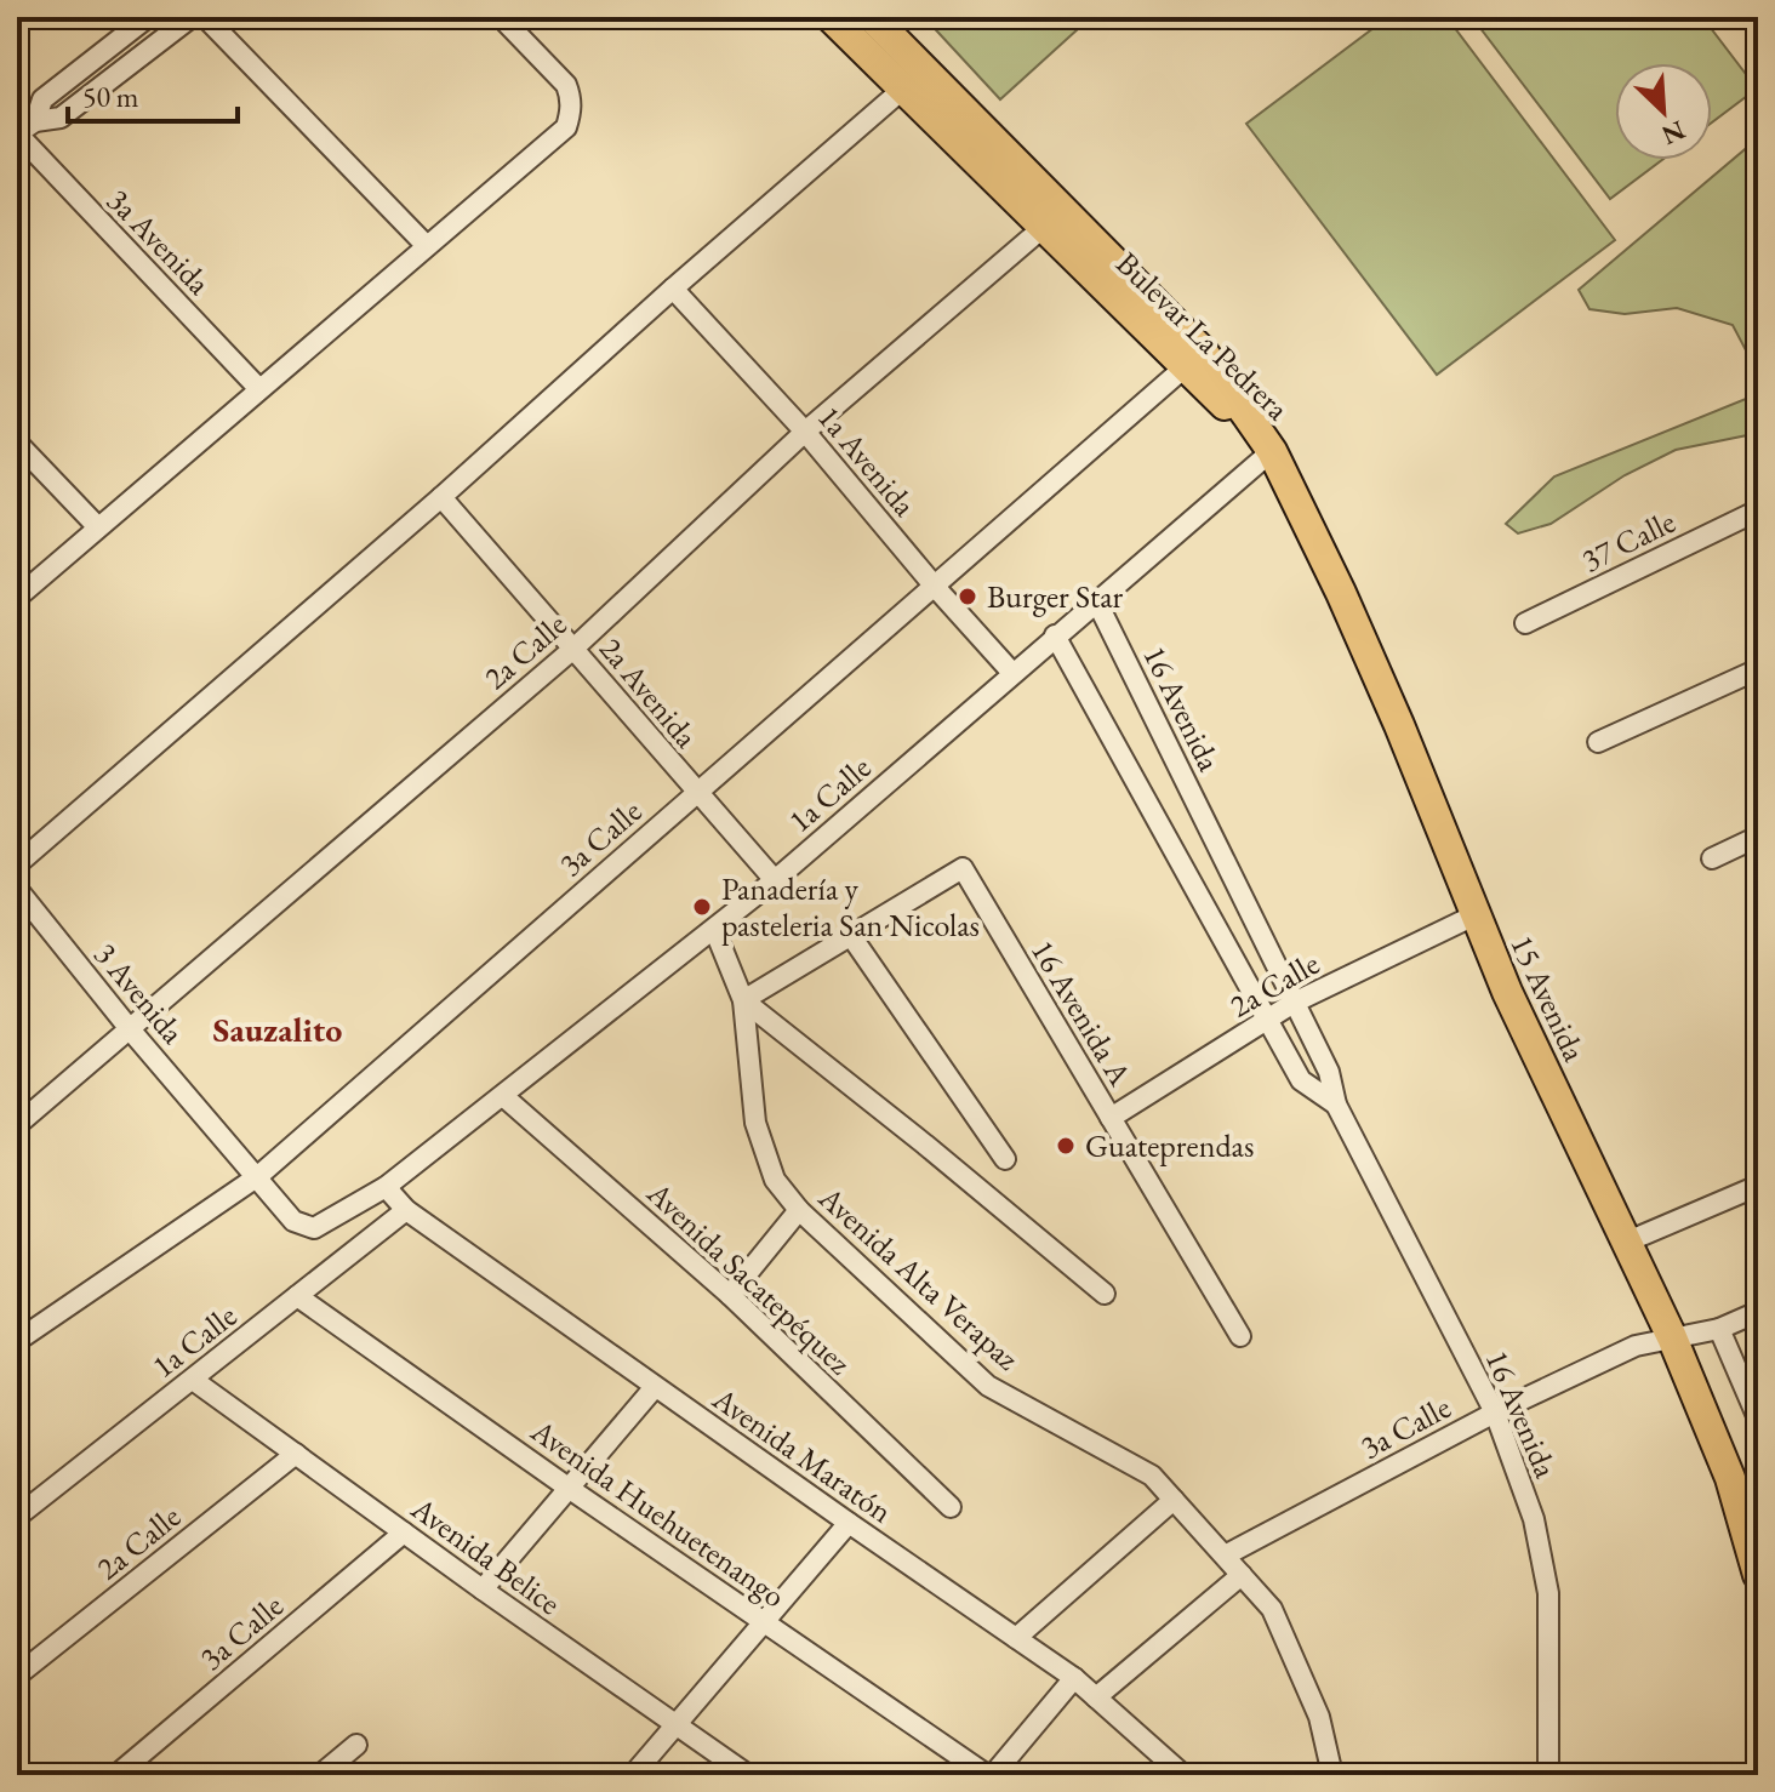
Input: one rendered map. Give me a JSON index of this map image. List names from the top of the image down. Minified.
{"streets":{"main road":["Bulevar La Pedrera","15 Avenida"],"street":["3a Avenida","1a Avenida","37 Calle","2a Calle","2a Avenida","16 Avenida","1a Calle","3a Calle","3 Avenida","16 Avenida A","Avenida Sacatepéquez","Avenida Alta Verapaz","Avenida Maratón","Avenida Huehuetenango","Avenida Belice"]},"crossings":[["Bulevar La Pedrera","2a Calle"],["Bulevar La Pedrera","1a Calle"],["Bulevar La Pedrera","3a Calle"],["Bulevar La Pedrera","15 Avenida"],["1a Avenida","2a Calle"],["1a Avenida","1a Calle"],["1a Avenida","3a Calle"],["2a Calle","2a Avenida"],["2a Calle","16 Avenida"],["2a Calle","3 Avenida"],["2a Calle","15 Avenida"],["2a Calle","16 Avenida A"],["2a Calle","Avenida Belice"],["2a Avenida","1a Calle"],["2a Avenida","3a Calle"],["16 Avenida","1a Calle"],["16 Avenida","3a Calle"],["1a Calle","3 Avenida"],["1a Calle","15 Avenida"],["1a Calle","Avenida Sacatepéquez"],["1a Calle","Avenida Alta Verapaz"],["1a Calle","Avenida Maratón"],["1a Calle","Avenida Huehuetenango"],["1a Calle","Avenida Belice"],["3a Calle","3 Avenida"],["3a Calle","15 Avenida"],["3a Calle","Avenida Alta Verapaz"],["3a Calle","Avenida Belice"]],"districts":["Sauzalito"],"places":["Burger Star","Panadería y pasteleria San Nicolas","Guateprendas"],"scale_bar":"50 m","north":"bottom right"}
